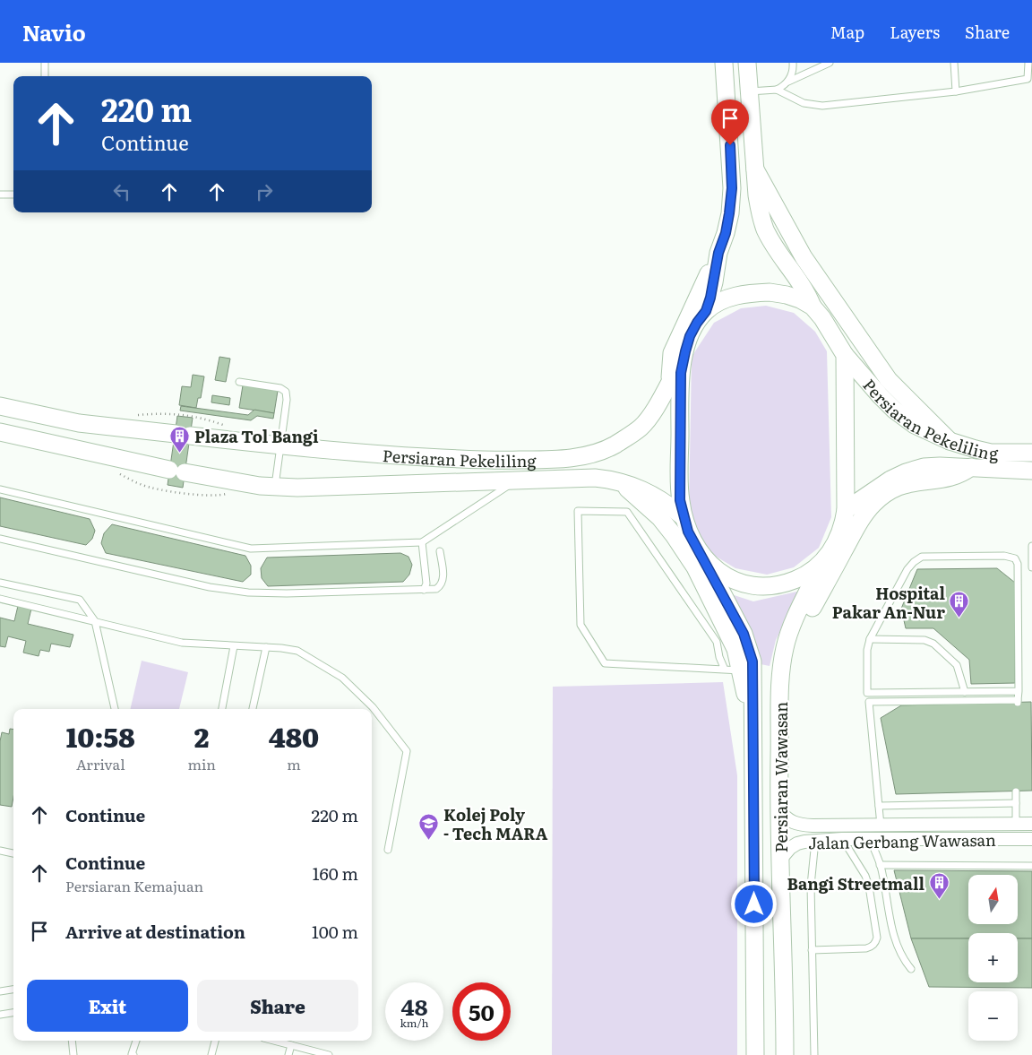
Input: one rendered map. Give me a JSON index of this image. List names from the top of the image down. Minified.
{"streets":{"main road":["Persiaran Pekeliling","Persiaran Wawasan"],"street":["Jalan Gerbang Wawasan"]},"crossings":[["Persiaran Wawasan","Jalan Gerbang Wawasan"]],"places":{"building":["Plaza Tol Bangi","Hospital Pakar An-Nur","Bangi Streetmall"],"school or university":["Kolej Poly - Tech MARA"]},"north":"top","page":{"header":"Navio","nav":["Map","Layers","Share"],"turn":["220 m","Continue"],"eta":["10:58","Arrival","2","min","480","m"],"list":[{"name":"Continue","value":"220 m"},{"name":"Continue","note":"Persiaran Kemajuan","value":"160 m"},{"name":"Arrive at destination","value":"100 m"}],"map_buttons":["+","−"],"buttons":["Exit","Share"],"speed":"48 km/h","limit":"50"}}
